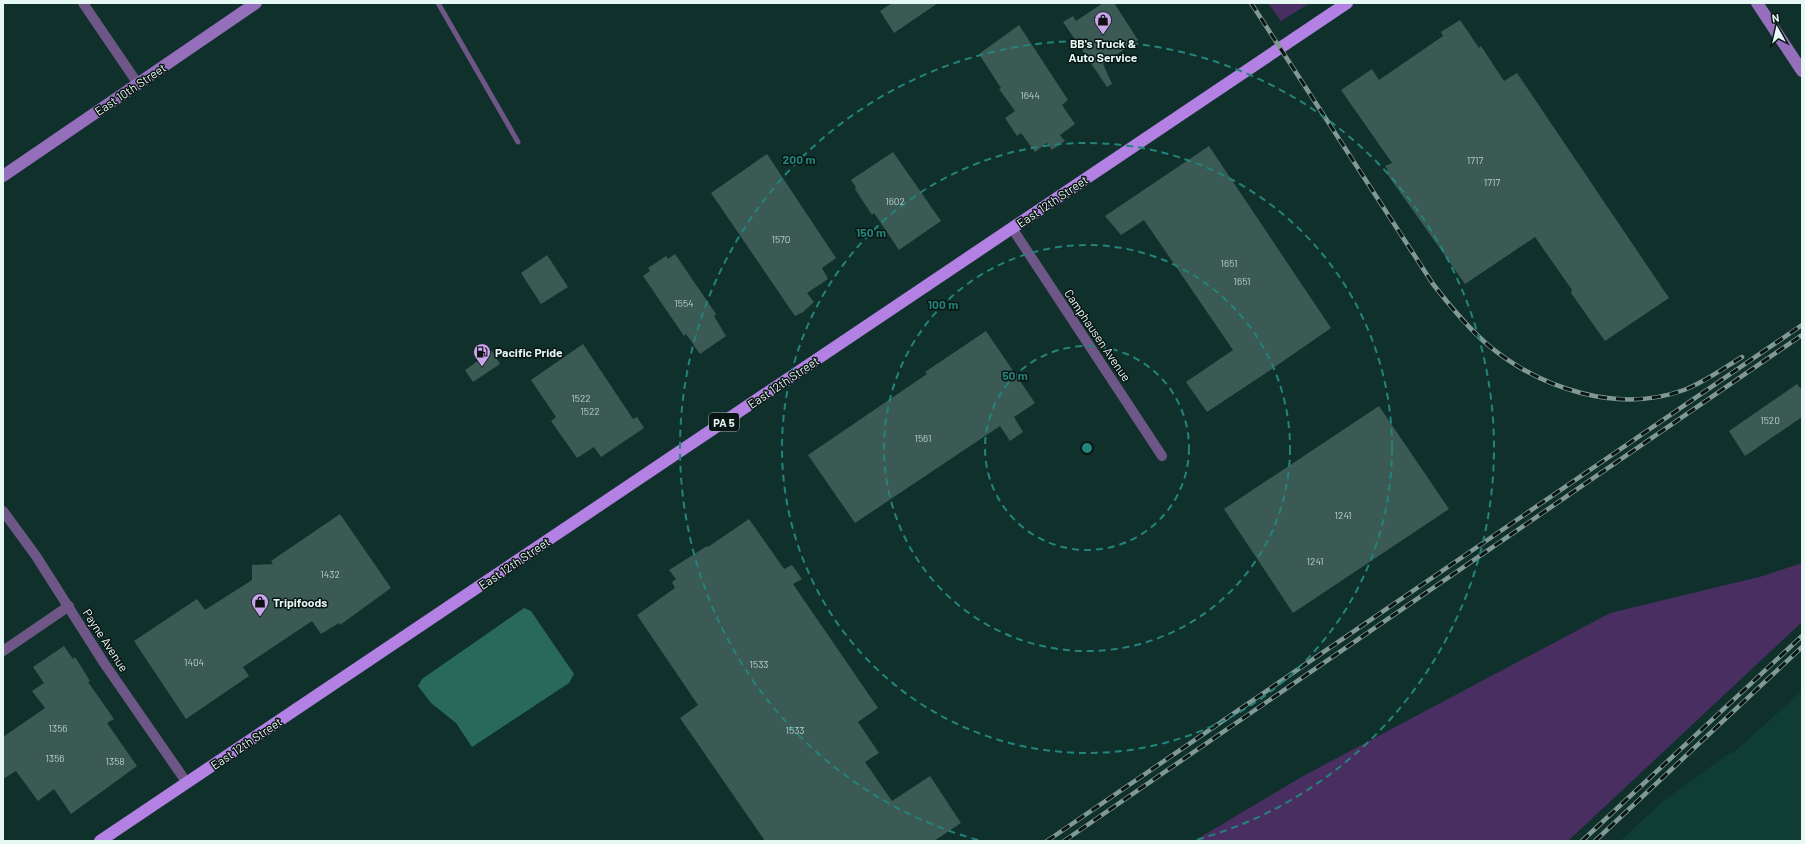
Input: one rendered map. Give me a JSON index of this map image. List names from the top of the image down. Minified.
{"streets":{"main road":["East 12th Street","PA 5"],"street":["East 10th Street","Camphausen Avenue","Payne Avenue"]},"crossings":[["East 12th Street","Camphausen Avenue"],["East 12th Street","Payne Avenue"]],"places":{"shop":["BB's Truck & Auto Service","Tripifoods"],"fuel station":["Pacific Pride"]},"house_numbers":["1644","1717","1717","1602","1570","1651","1651","1554","1522","1522","1520","1561","1241","1241","1432","1404","1533","1356","1533","1356","1358"],"north":"top","rings":["200 m","150 m","100 m","50 m"]}
